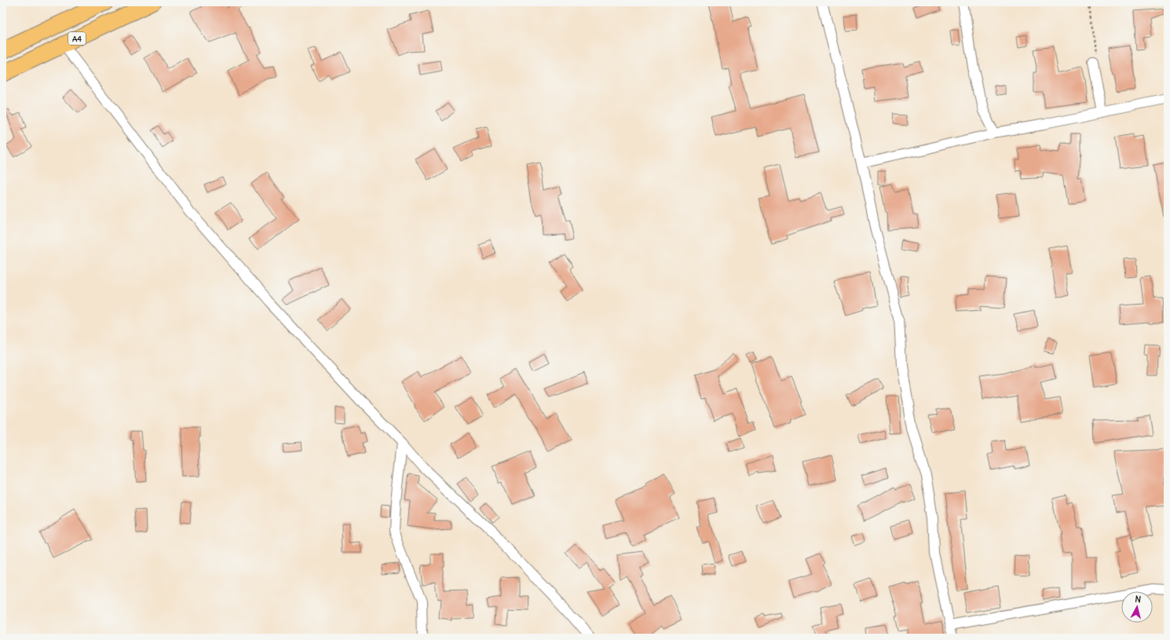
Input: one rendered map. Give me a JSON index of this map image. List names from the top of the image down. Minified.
{"streets":{"highway":["A4"]},"north":"top"}
